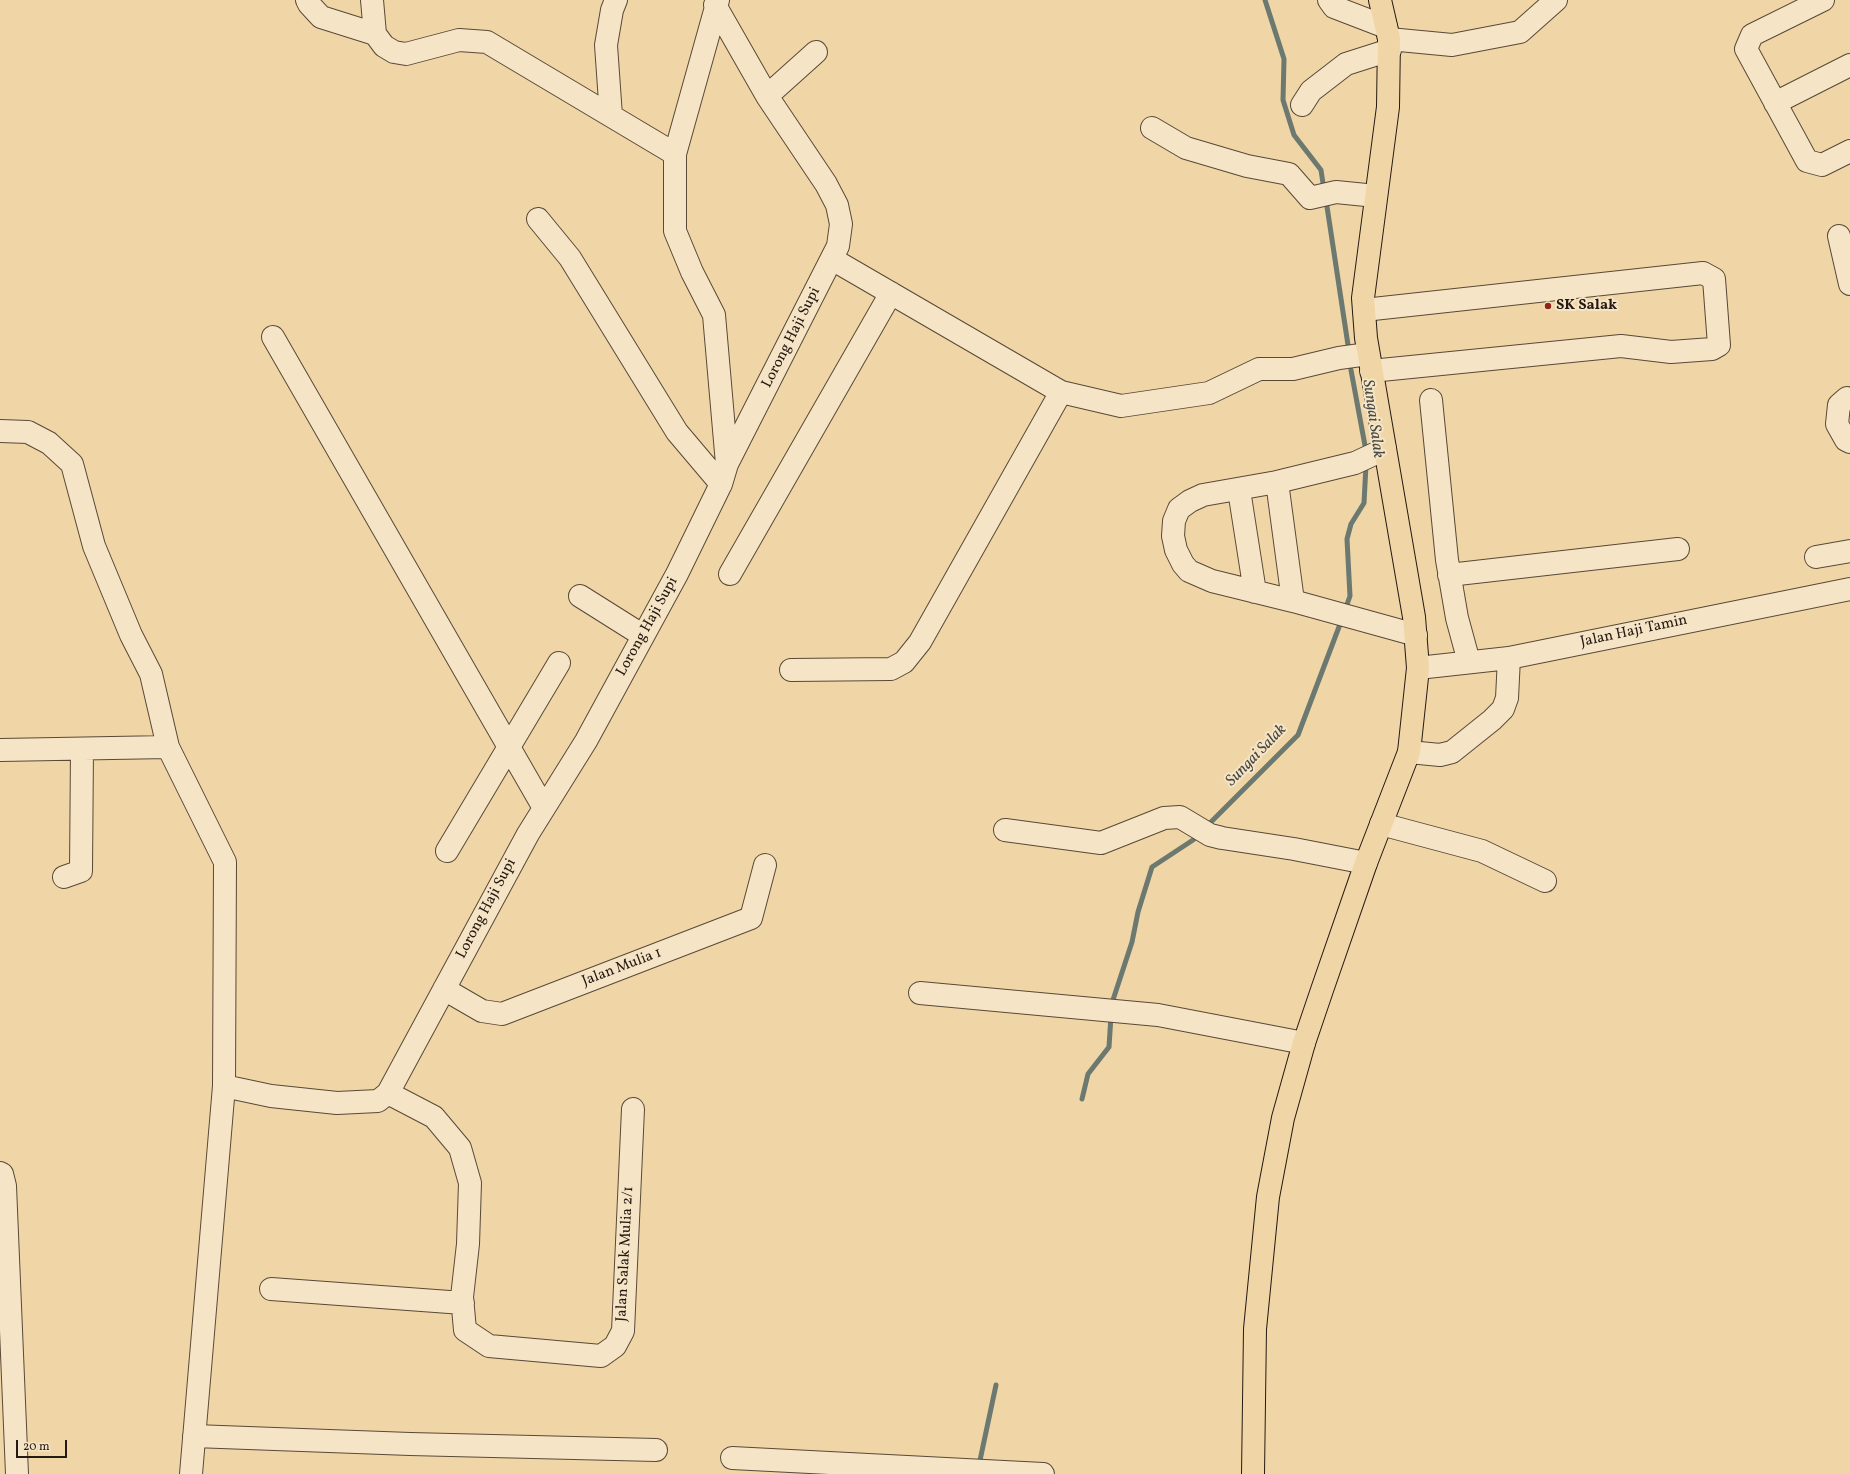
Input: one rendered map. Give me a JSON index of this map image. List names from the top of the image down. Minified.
{"streets":{"street":["Lorong Haji Supi","Jalan Haji Tamin","Jalan Mulia 1","Jalan Salak Mulia 2/1"]},"crossings":[["Lorong Haji Supi","Jalan Mulia 1"],["Lorong Haji Supi","Jalan Salak Mulia 2/1"]],"water":["Sungai Salak"],"places":["SK Salak"],"scale_bar":"20 m"}
